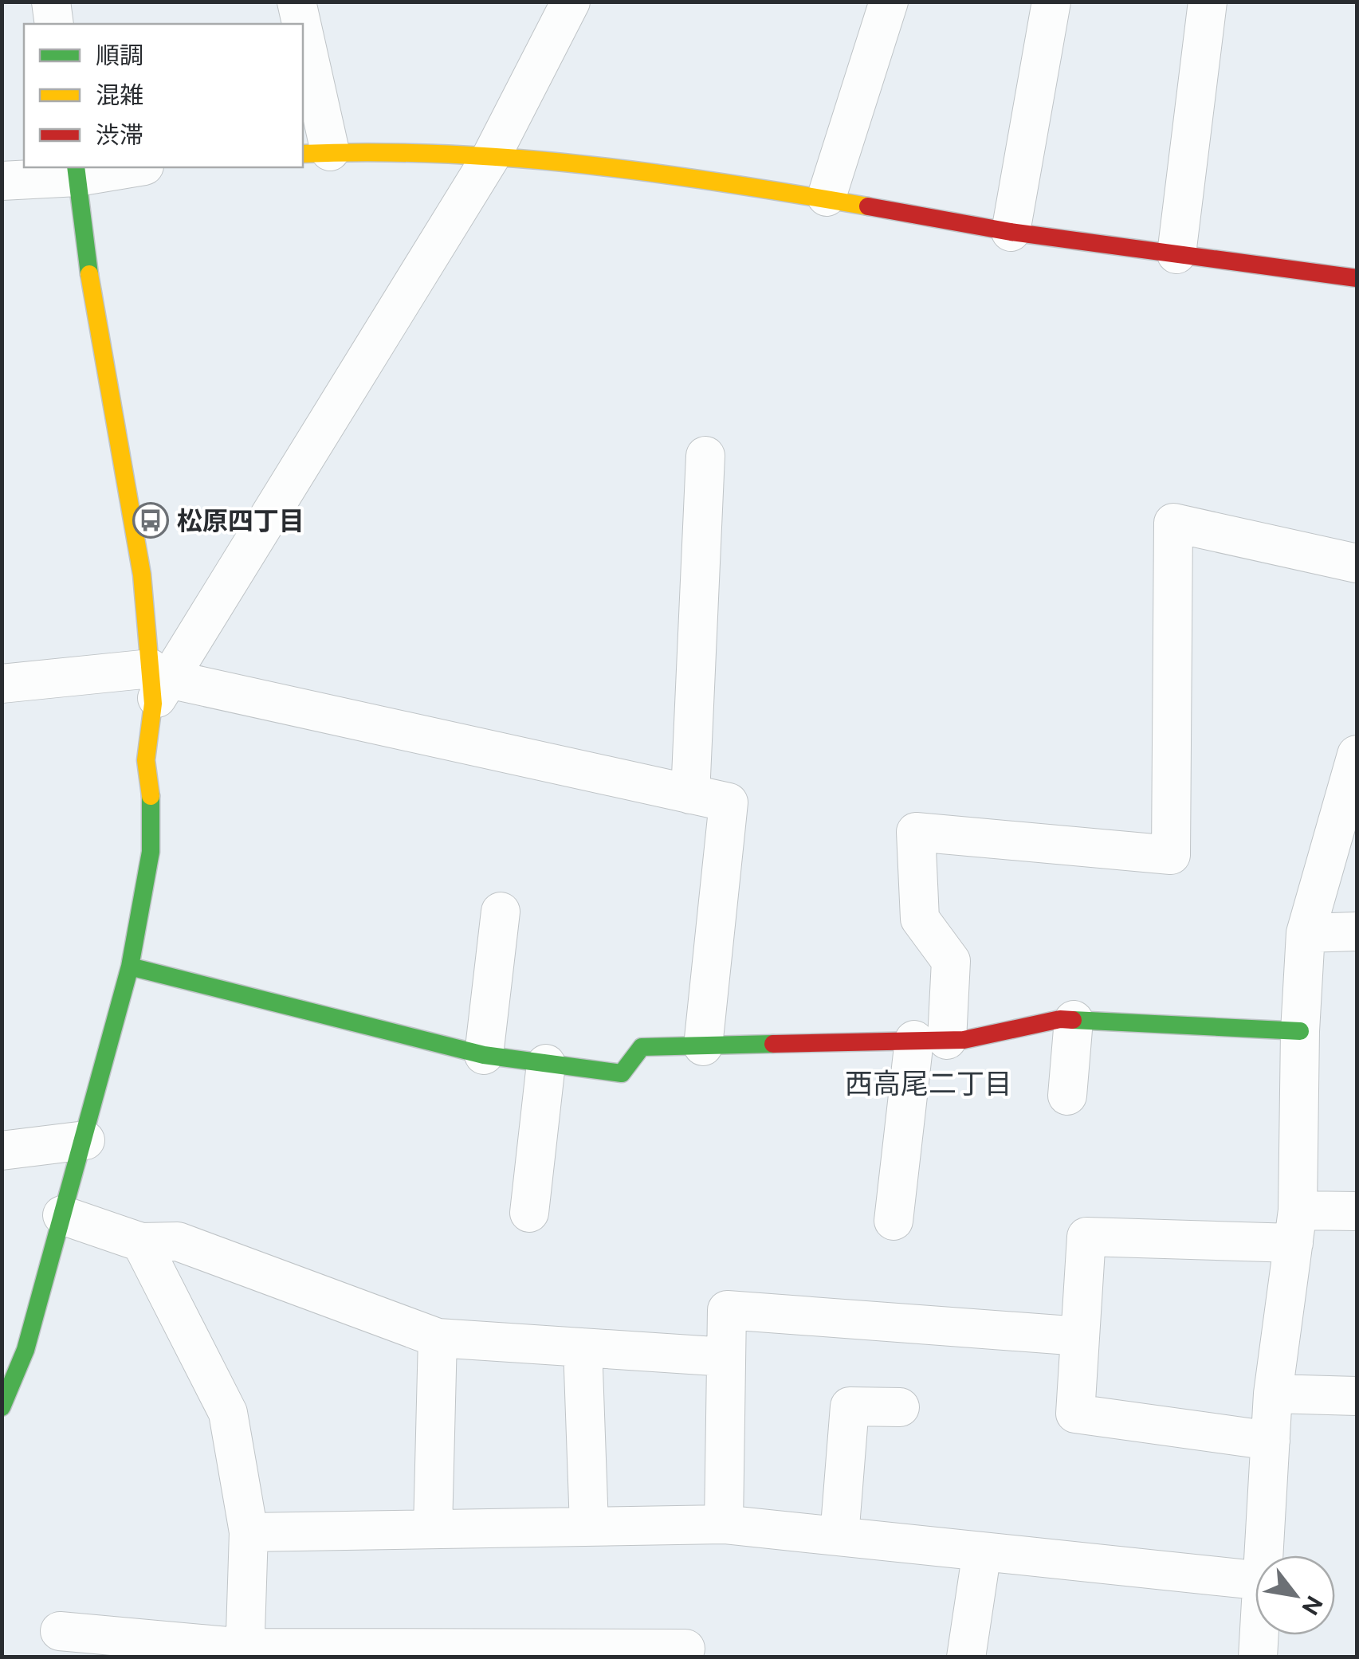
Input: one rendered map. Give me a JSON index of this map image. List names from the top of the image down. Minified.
{"districts":["西高尾二丁目"],"places":{"bus stop":["松原四丁目"]},"legend":["順調","混雑","渋滞"],"north":"bottom right"}
